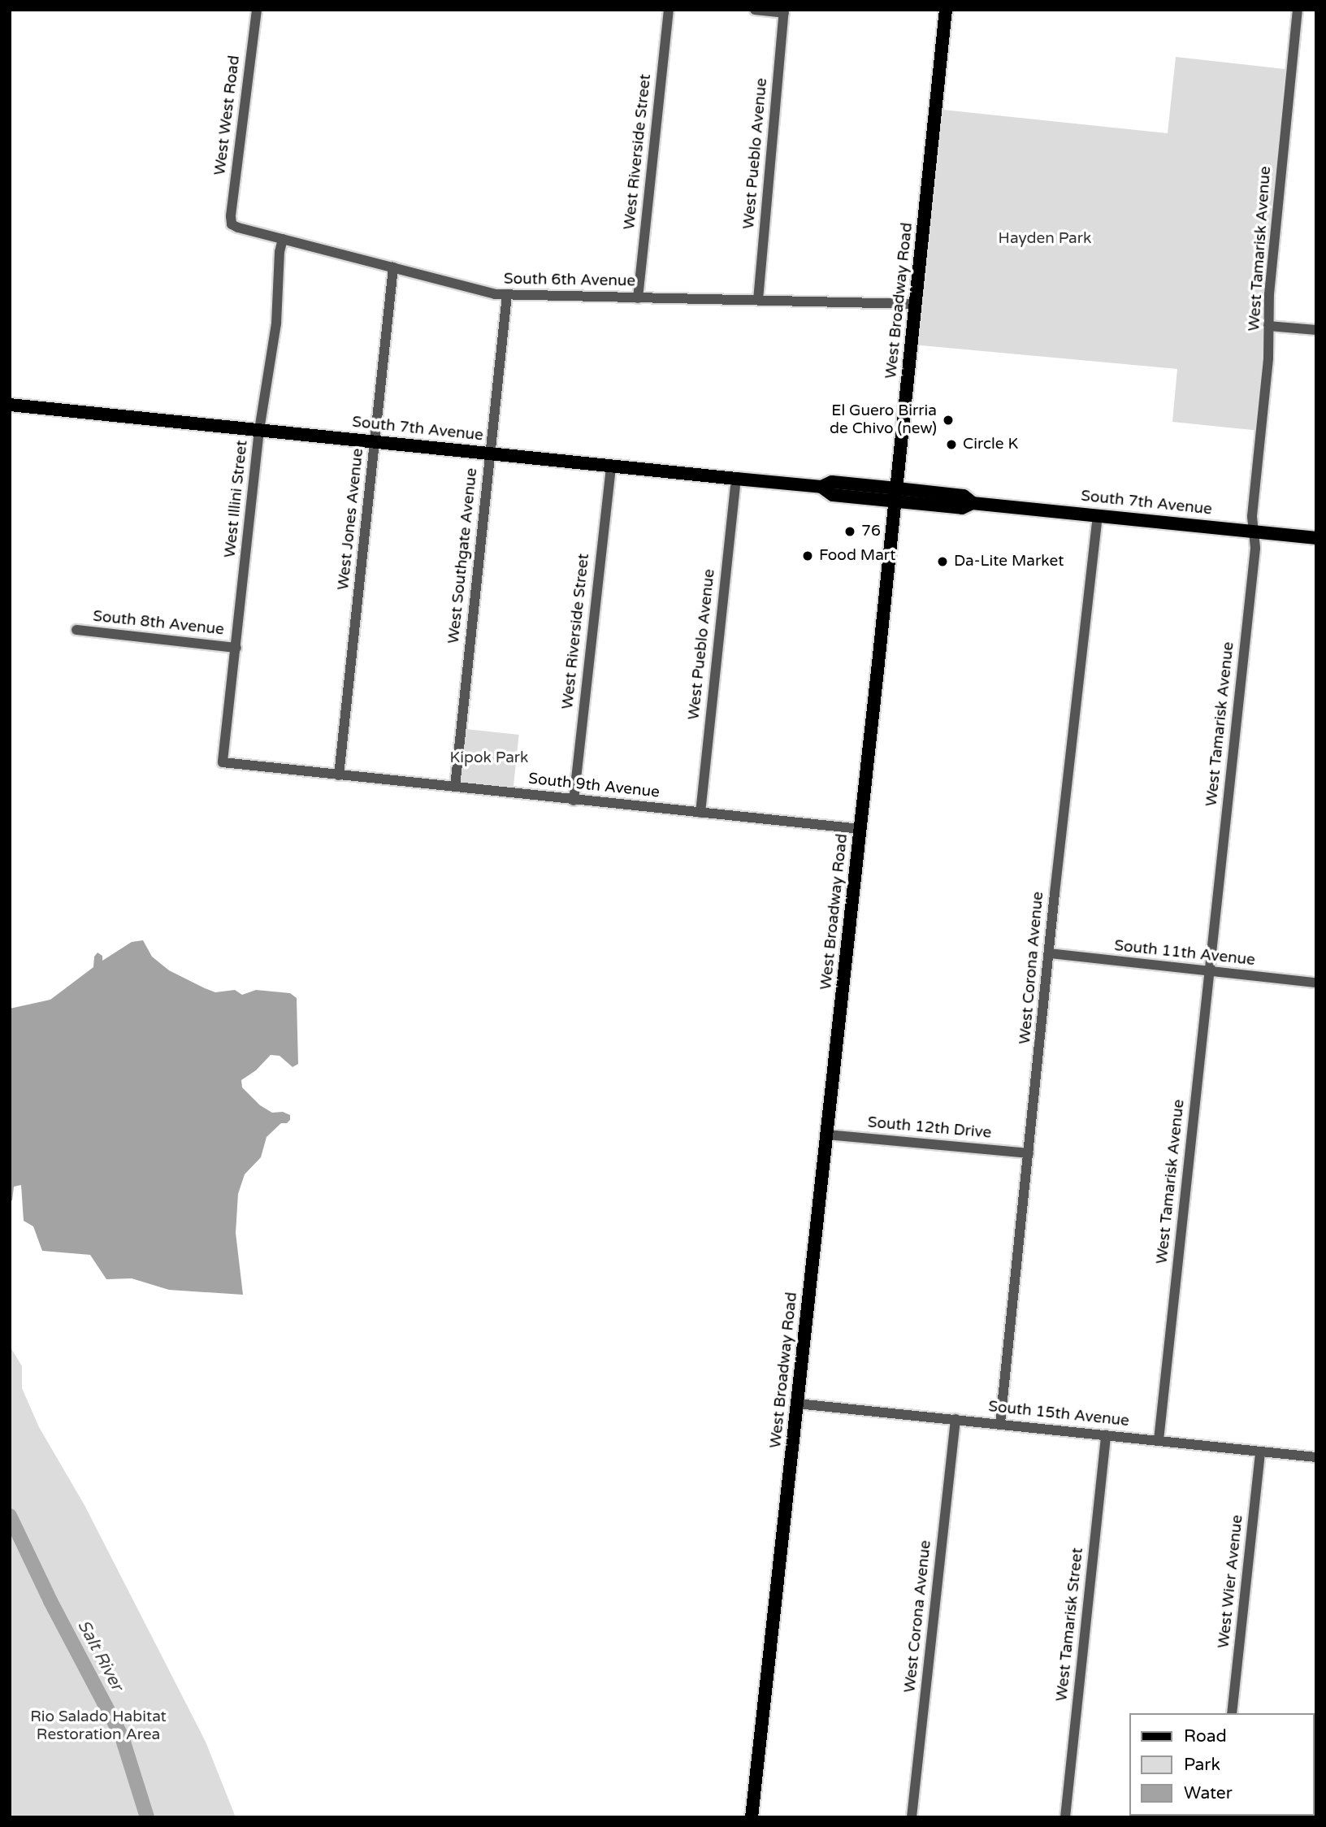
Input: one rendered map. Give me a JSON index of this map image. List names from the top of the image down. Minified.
{"streets":{"main road":["West Broadway Road","South 7th Avenue"],"street":["West West Road","West Riverside Street","West Pueblo Avenue","West Tamarisk Avenue","South 6th Avenue","West Illini Street","West Jones Avenue","West Southgate Avenue","South 8th Avenue","South 9th Avenue","South 11th Avenue","West Corona Avenue","South 12th Drive","South 15th Avenue","West Wier Avenue","West Tamarisk Street"]},"crossings":[["West West Road","South 6th Avenue"],["West Riverside Street","South 6th Avenue"],["West Riverside Street","South 7th Avenue"],["West Riverside Street","South 9th Avenue"],["West Pueblo Avenue","South 6th Avenue"],["West Pueblo Avenue","South 7th Avenue"],["West Pueblo Avenue","South 9th Avenue"],["West Tamarisk Avenue","South 7th Avenue"],["West Tamarisk Avenue","South 11th Avenue"],["West Tamarisk Avenue","South 15th Avenue"],["South 6th Avenue","West Broadway Road"],["South 6th Avenue","West Illini Street"],["South 6th Avenue","West Jones Avenue"],["South 6th Avenue","West Southgate Avenue"],["West Broadway Road","South 7th Avenue"],["West Broadway Road","South 9th Avenue"],["West Broadway Road","South 12th Drive"],["West Broadway Road","South 15th Avenue"],["South 7th Avenue","West Illini Street"],["South 7th Avenue","West Jones Avenue"],["South 7th Avenue","West Southgate Avenue"],["South 7th Avenue","West Corona Avenue"],["West Illini Street","South 8th Avenue"],["West Illini Street","South 9th Avenue"],["West Jones Avenue","South 9th Avenue"],["West Southgate Avenue","South 9th Avenue"],["South 11th Avenue","West Corona Avenue"],["West Corona Avenue","South 12th Drive"],["West Corona Avenue","South 15th Avenue"],["South 15th Avenue","West Wier Avenue"],["South 15th Avenue","West Tamarisk Street"]],"water":["Salt River"],"parks":["Hayden Park","Kipok Park","Rio Salado Habitat Restoration Area"],"places":["El Guero Birria de Chivo (new)","Circle K","76","Food Mart","Da-Lite Market"],"legend":["Road","Park","Water"]}
